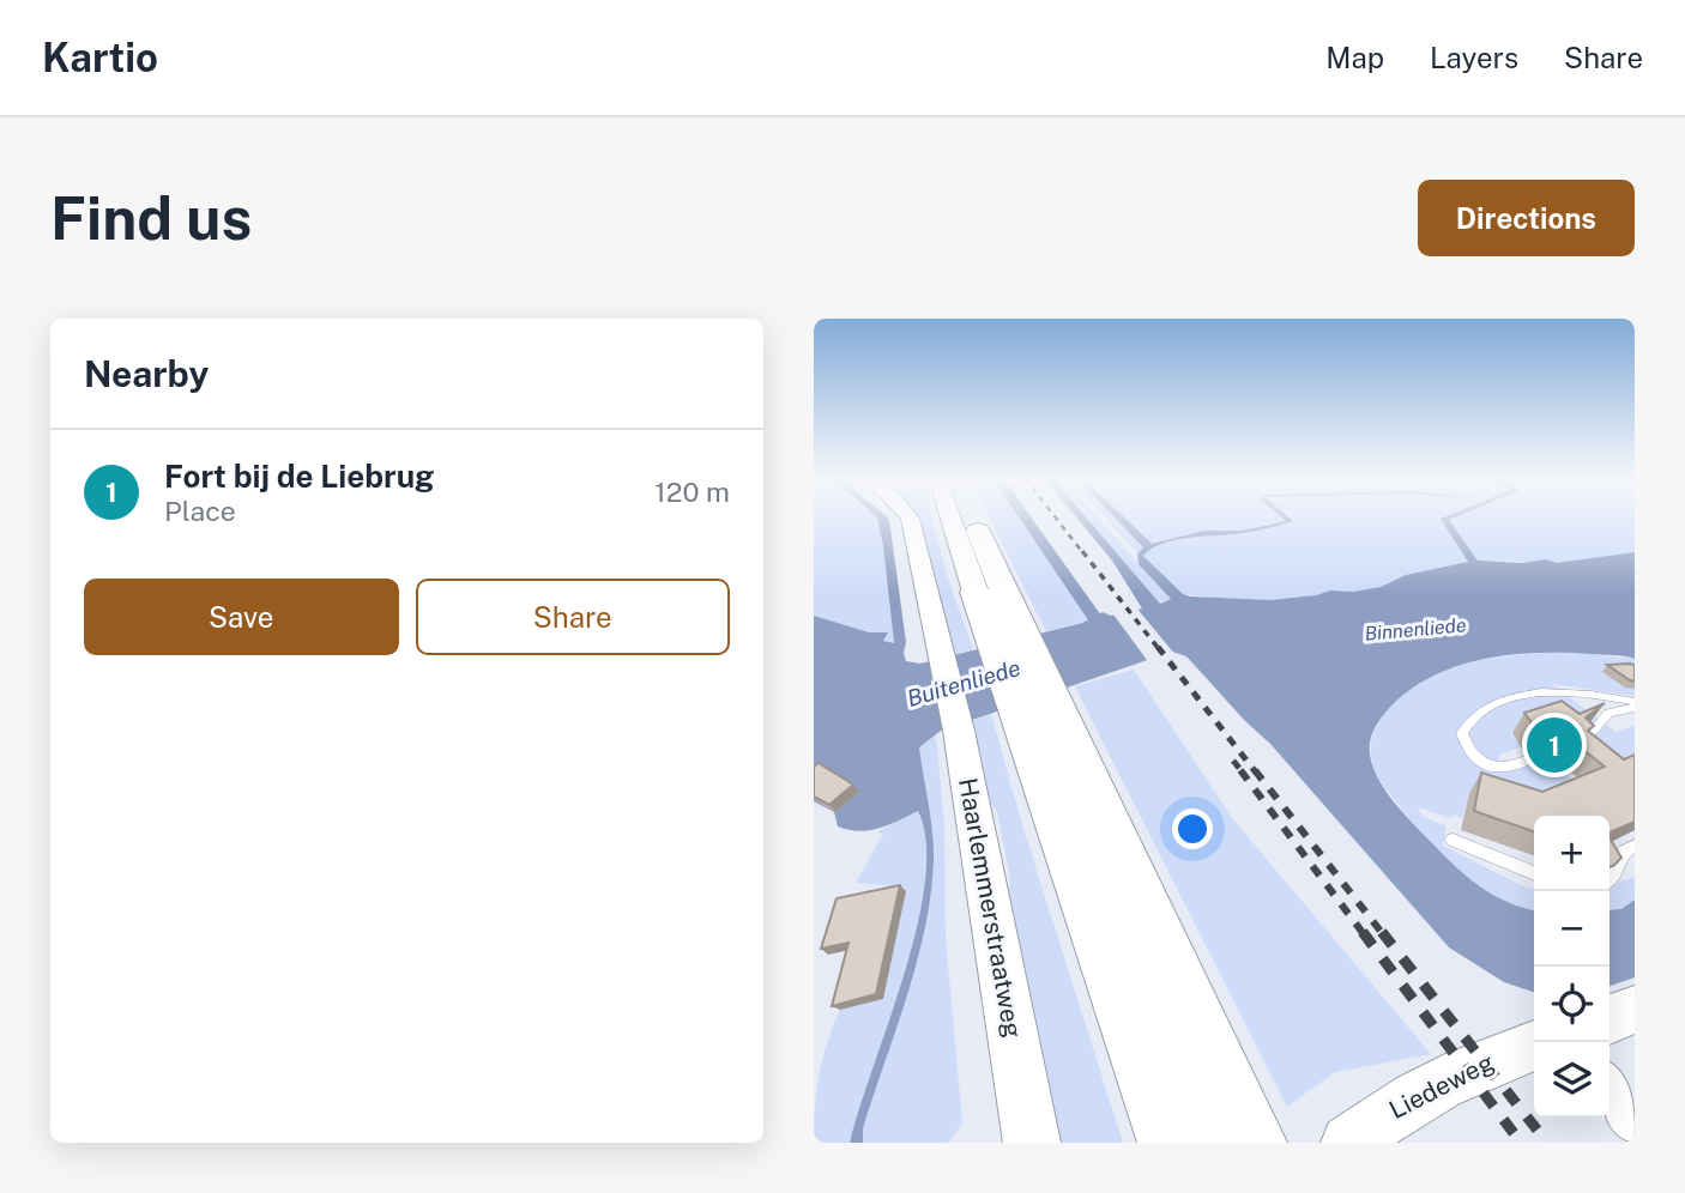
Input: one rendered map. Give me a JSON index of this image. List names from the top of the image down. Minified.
{"streets":{"main road":["Haarlemmerstraatweg","Liedeweg"]},"water":["Binnenliede","Buitenliede"],"page":{"header":"Kartio","nav":["Map","Layers","Share"],"buttons":["Directions",["Save","Share"]],"title":"Find us","heading":"Nearby","list":[{"mark":"1","name":"Fort bij de Liebrug","note":"Place","value":"120 m"}],"pins":"1","map_buttons":["+","−"]}}
